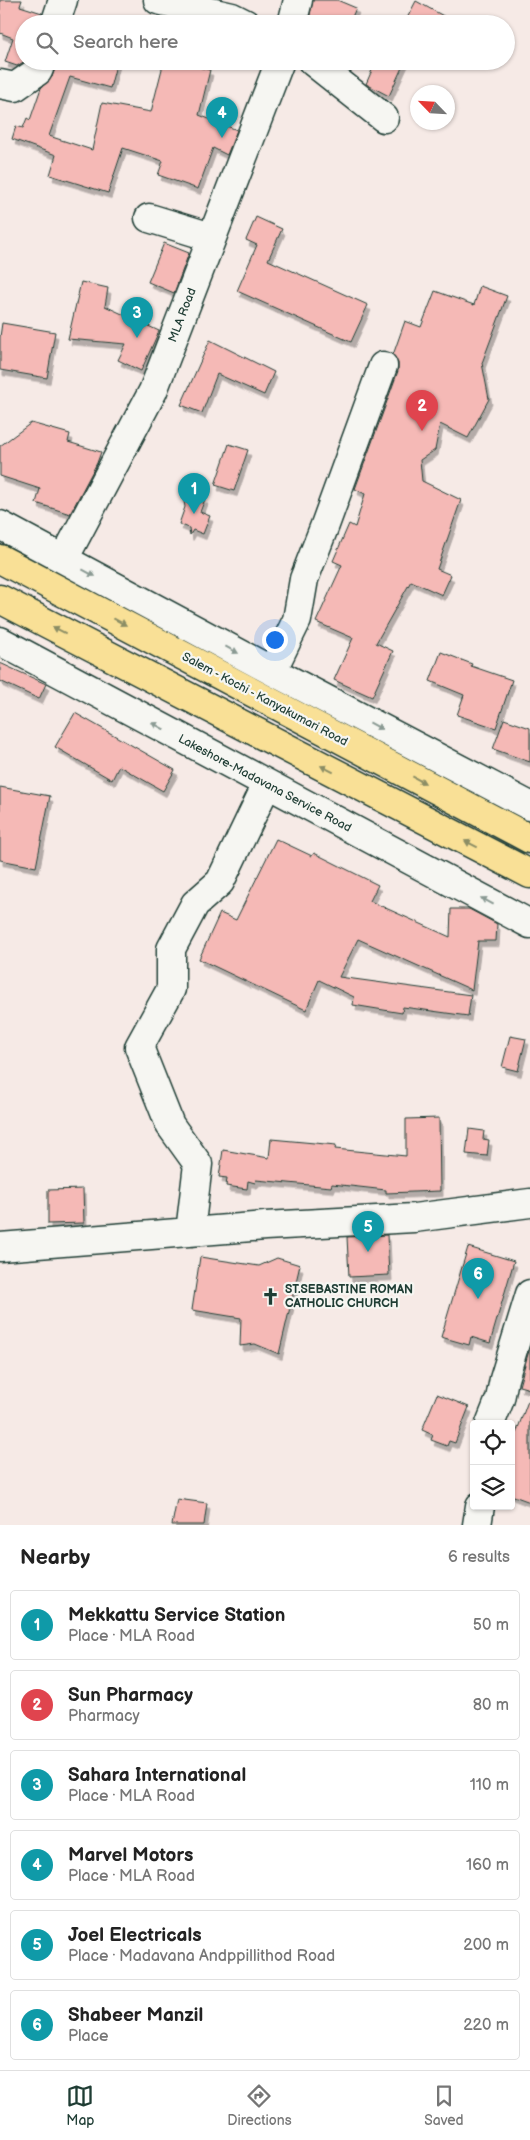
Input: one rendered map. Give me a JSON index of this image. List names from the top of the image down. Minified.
{"streets":{"highway":["Salem - Kochi - Kanyakumari Road"],"street":["MLA Road","Lakeshore-Madavana Service Road"]},"places":{"church":["ST.SEBASTINE ROMAN CATHOLIC CHURCH"]},"north":"top left","page":{"search":"Search here","pins":["4","3","2","1","5","6"],"heading":["Nearby","6 results"],"list":[{"mark":"1","name":"Mekkattu Service Station","note":"Place · MLA Road","value":"50 m"},{"mark":"2","name":"Sun Pharmacy","note":"Pharmacy","value":"80 m"},{"mark":"3","name":"Sahara International","note":"Place · MLA Road","value":"110 m"},{"mark":"4","name":"Marvel Motors","note":"Place · MLA Road","value":"160 m"},{"mark":"5","name":"Joel Electricals","note":"Place · Madavana Andppillithod Road","value":"200 m"},{"mark":"6","name":"Shabeer Manzil","note":"Place","value":"220 m"}],"nav":["Map","Directions","Saved"]}}
